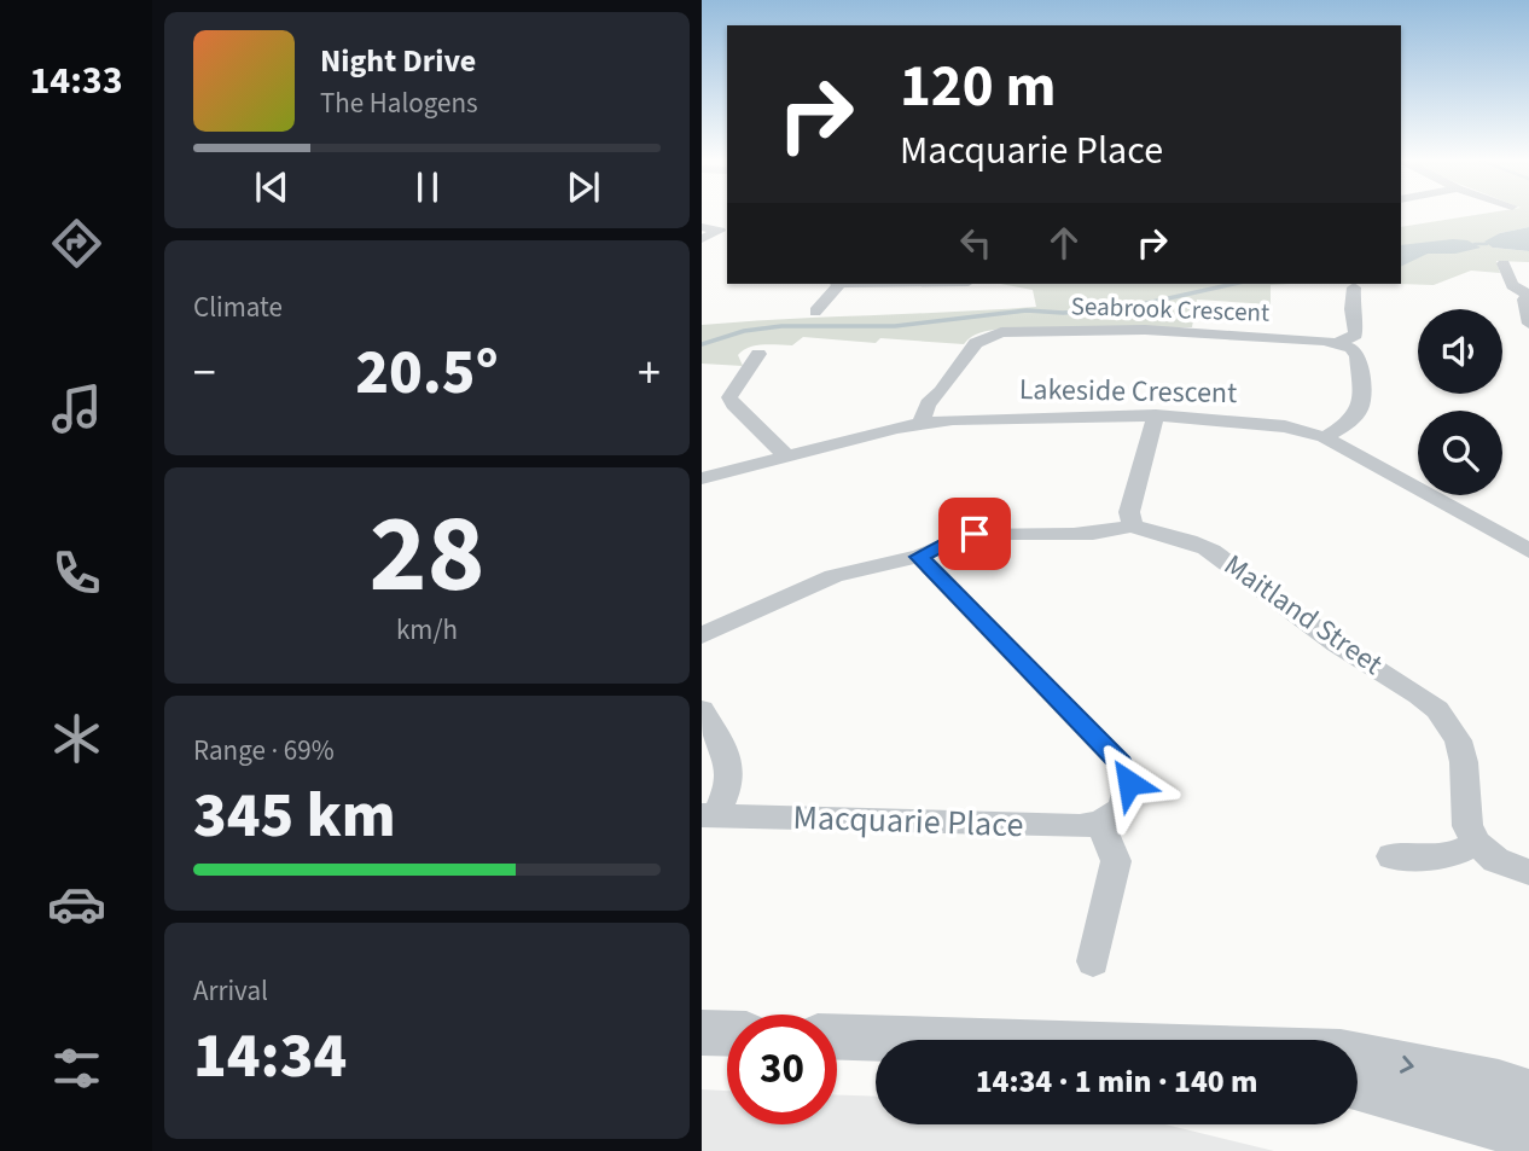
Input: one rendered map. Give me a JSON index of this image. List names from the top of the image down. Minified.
{"streets":{"street":["Seabrook Crescent","Lakeside Crescent","Maitland Street","Macquarie Place"]},"crossings":[["Seabrook Crescent","Lakeside Crescent"]],"page":{"tabs":"14:33","turn":["120 m","Macquarie Place"],"song":["Night Drive","The Halogens"],"tile":["Climate",["28","km/h"],["Range · 69%","345 km"],["Arrival","14:34"]],"heat":["−","20.5°","+"],"limit":"30","trip":"14:34 · 1 min · 140 m"}}
